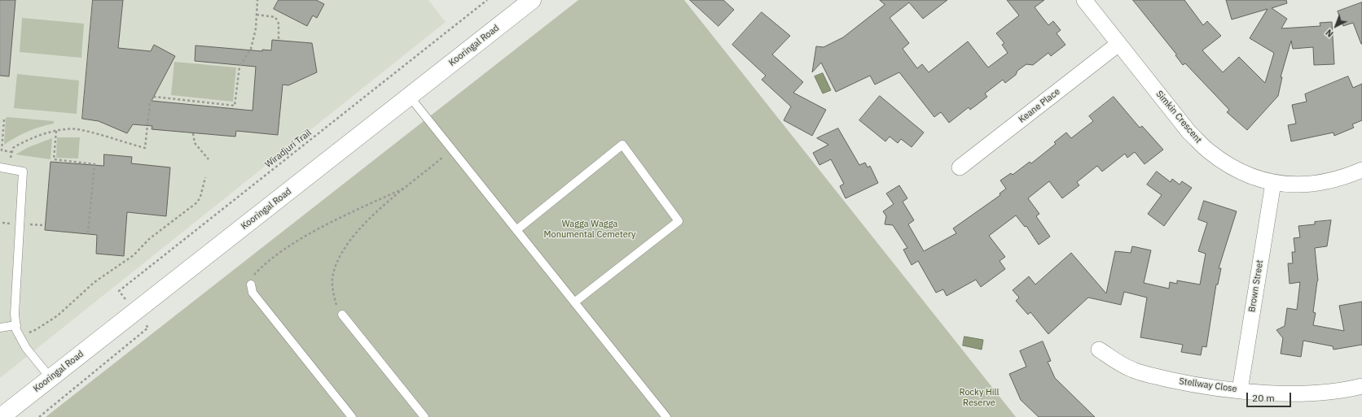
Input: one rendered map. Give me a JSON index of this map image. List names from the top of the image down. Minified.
{"streets":{"main road":["Kooringal Road"],"street":["Keane Place","Simkin Crescent","Brown Street","Stellway Close"],"path":["Wiradjuri Trail"]},"crossings":[["Kooringal Road","Wiradjuri Trail"],["Keane Place","Simkin Crescent"],["Simkin Crescent","Brown Street"],["Brown Street","Stellway Close"]],"parks":["Wagga Wagga Monumental Cemetery","Rocky Hill Reserve"],"scale_bar":"20 m","north":"bottom left"}
